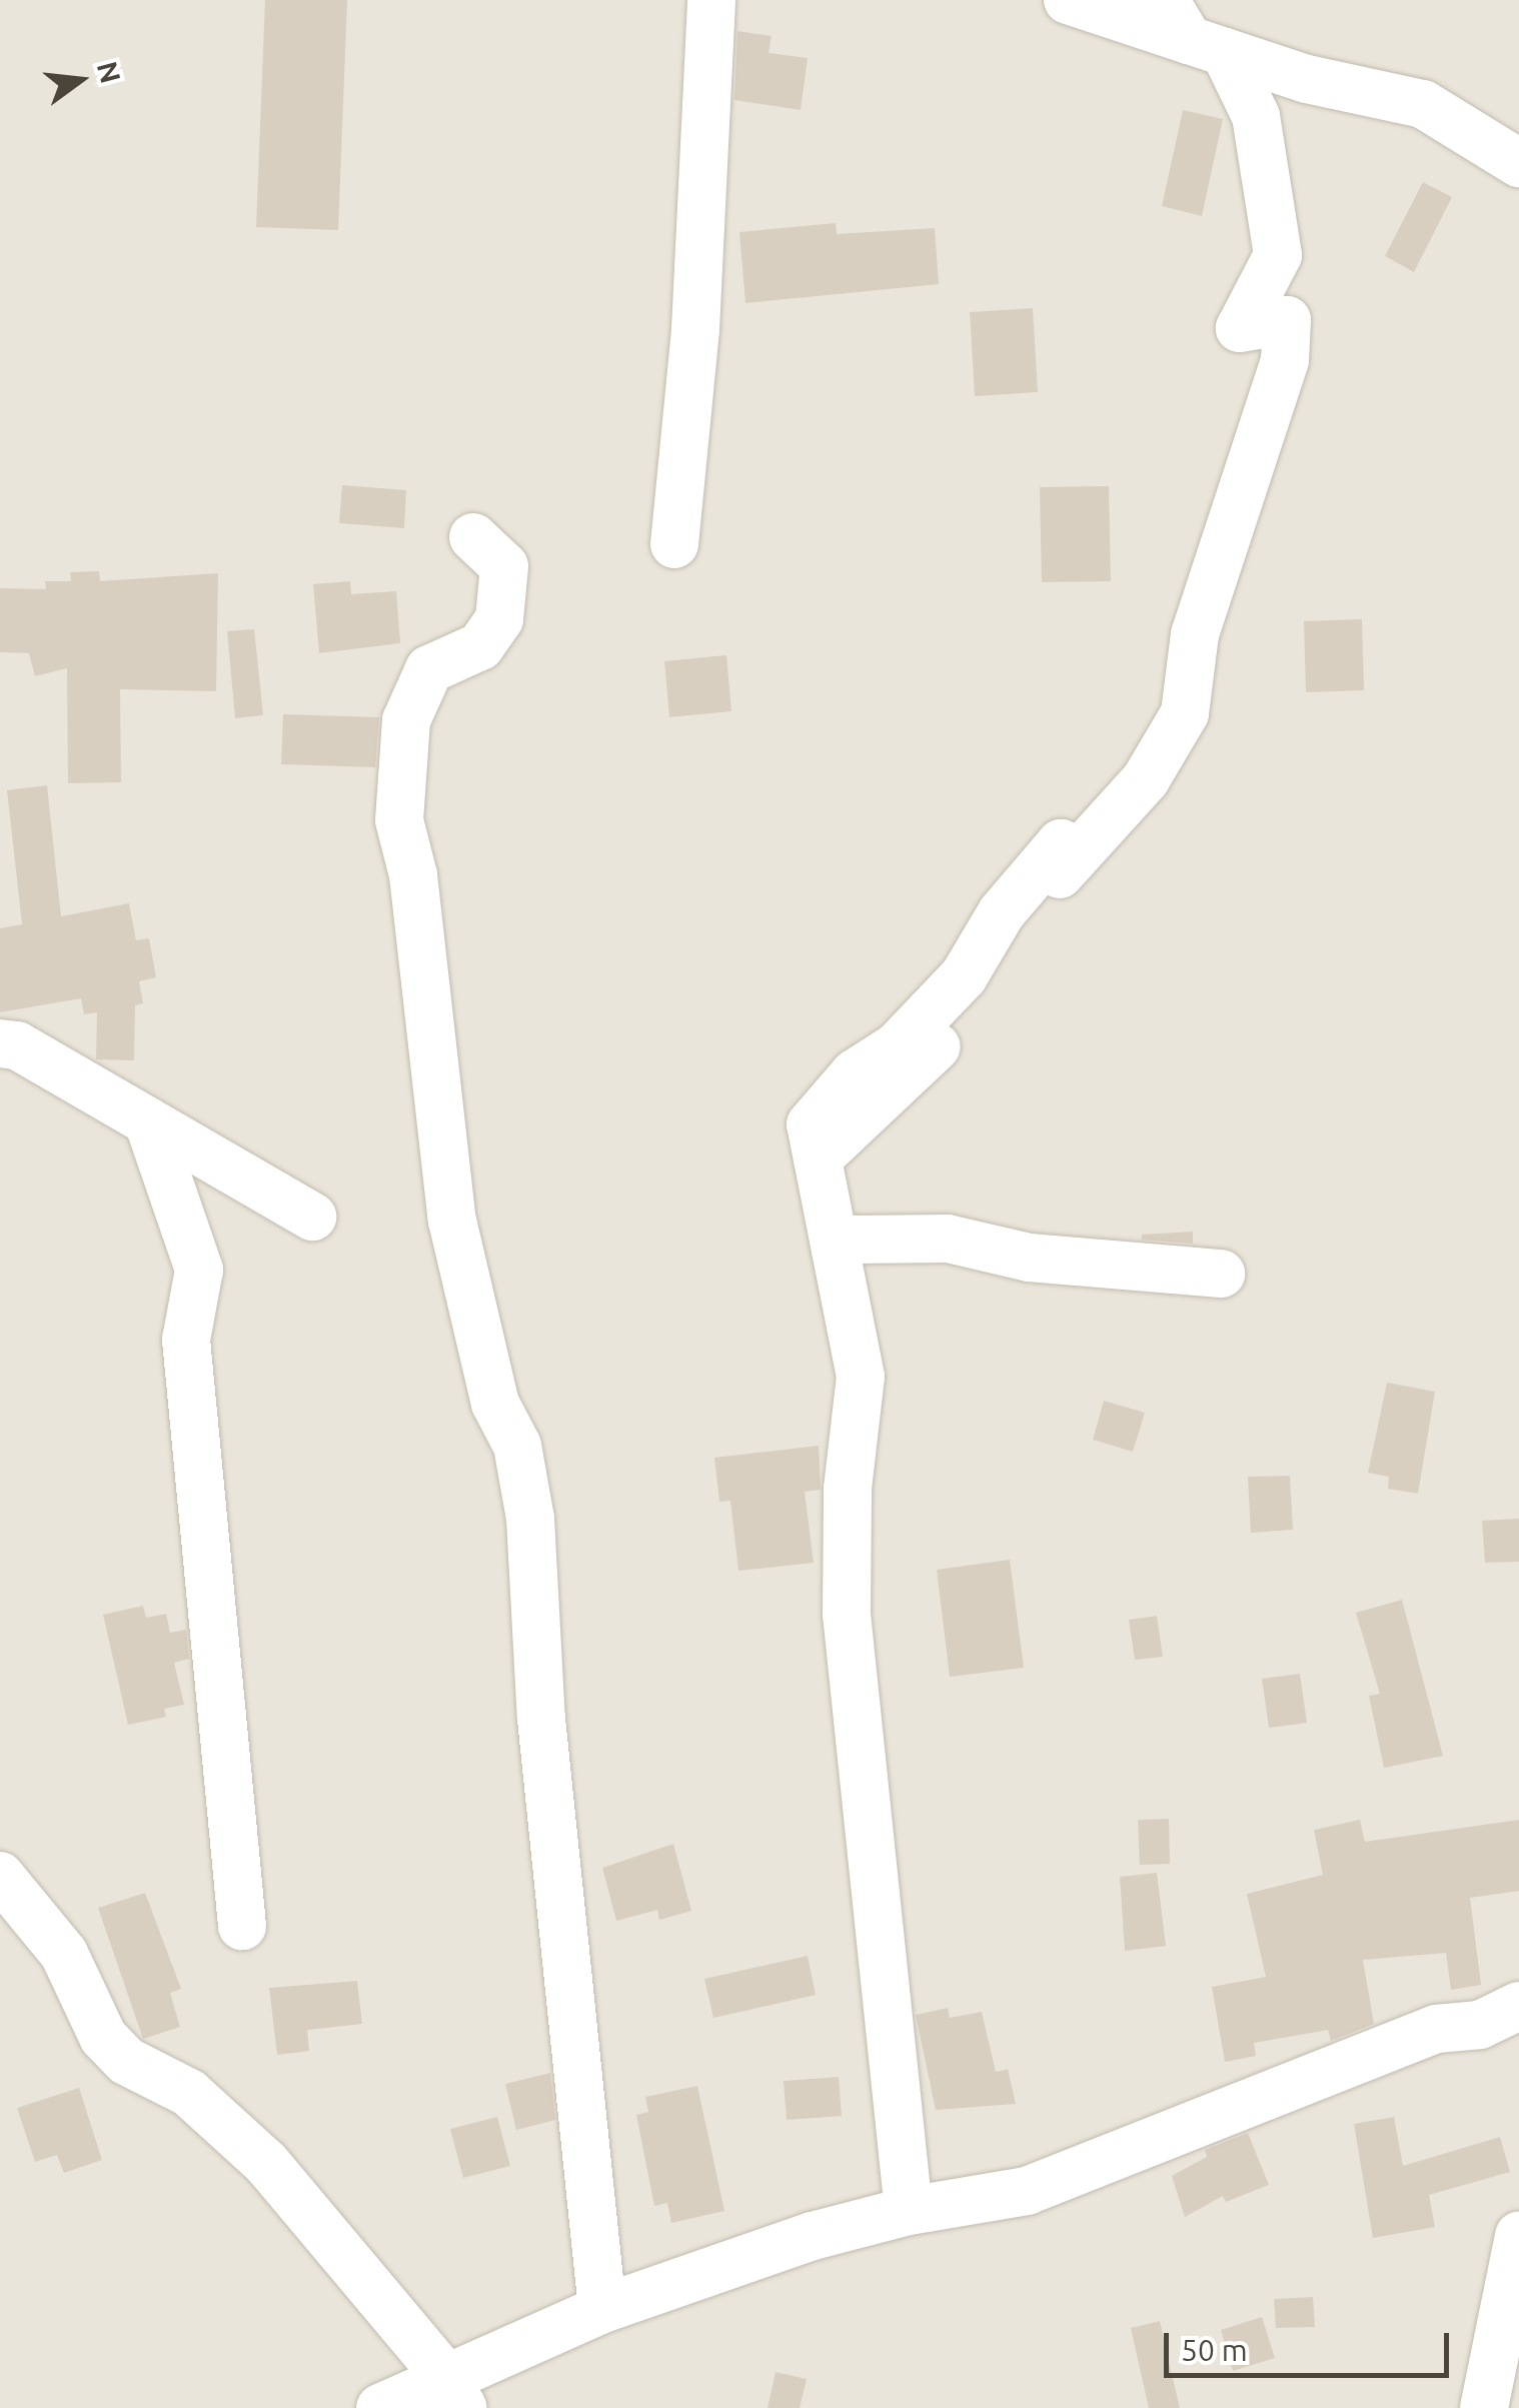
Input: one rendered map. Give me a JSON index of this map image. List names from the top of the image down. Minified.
{"scale_bar":"50 m","north":"right"}
